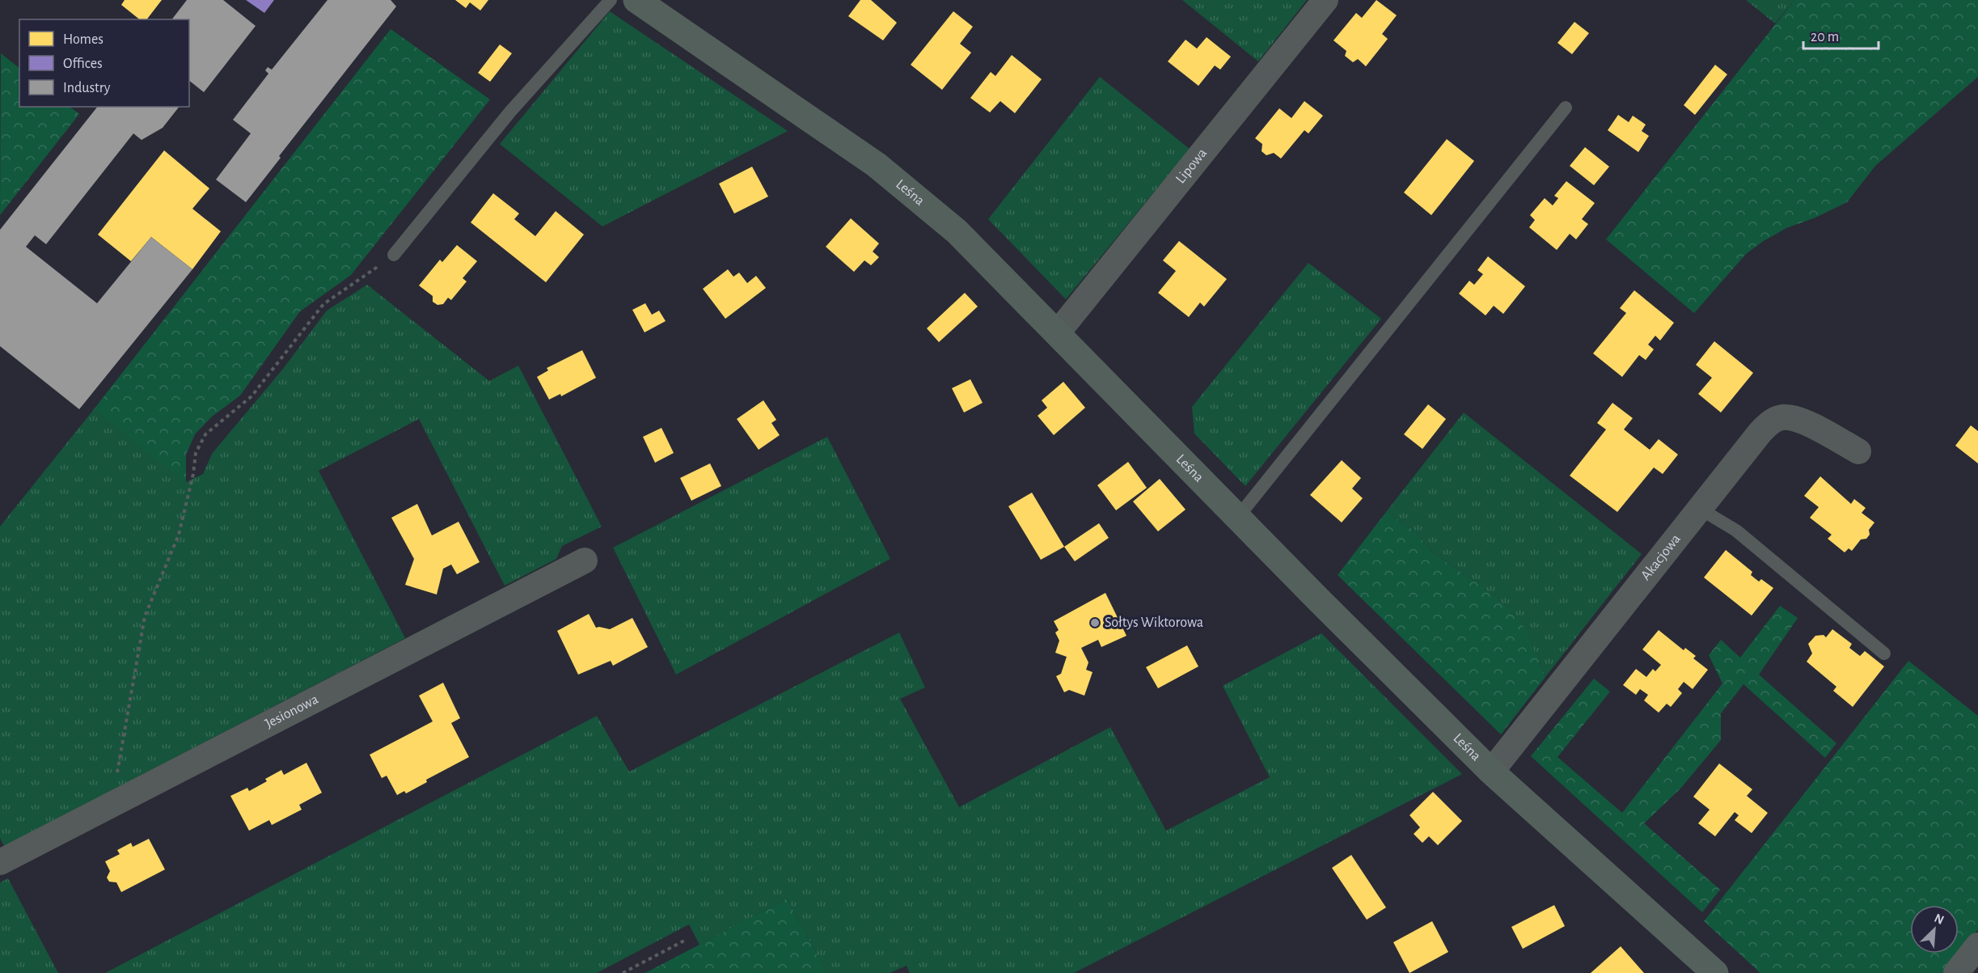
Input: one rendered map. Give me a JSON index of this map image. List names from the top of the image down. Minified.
{"streets":{"street":["Lipowa","Leśna","Akacjowa","Jesionowa"]},"crossings":[["Lipowa","Leśna"],["Leśna","Akacjowa"]],"places":["Sołtys Wiktorowa"],"legend":["Homes","Offices","Industry"],"scale_bar":"20 m","north":"top right"}
